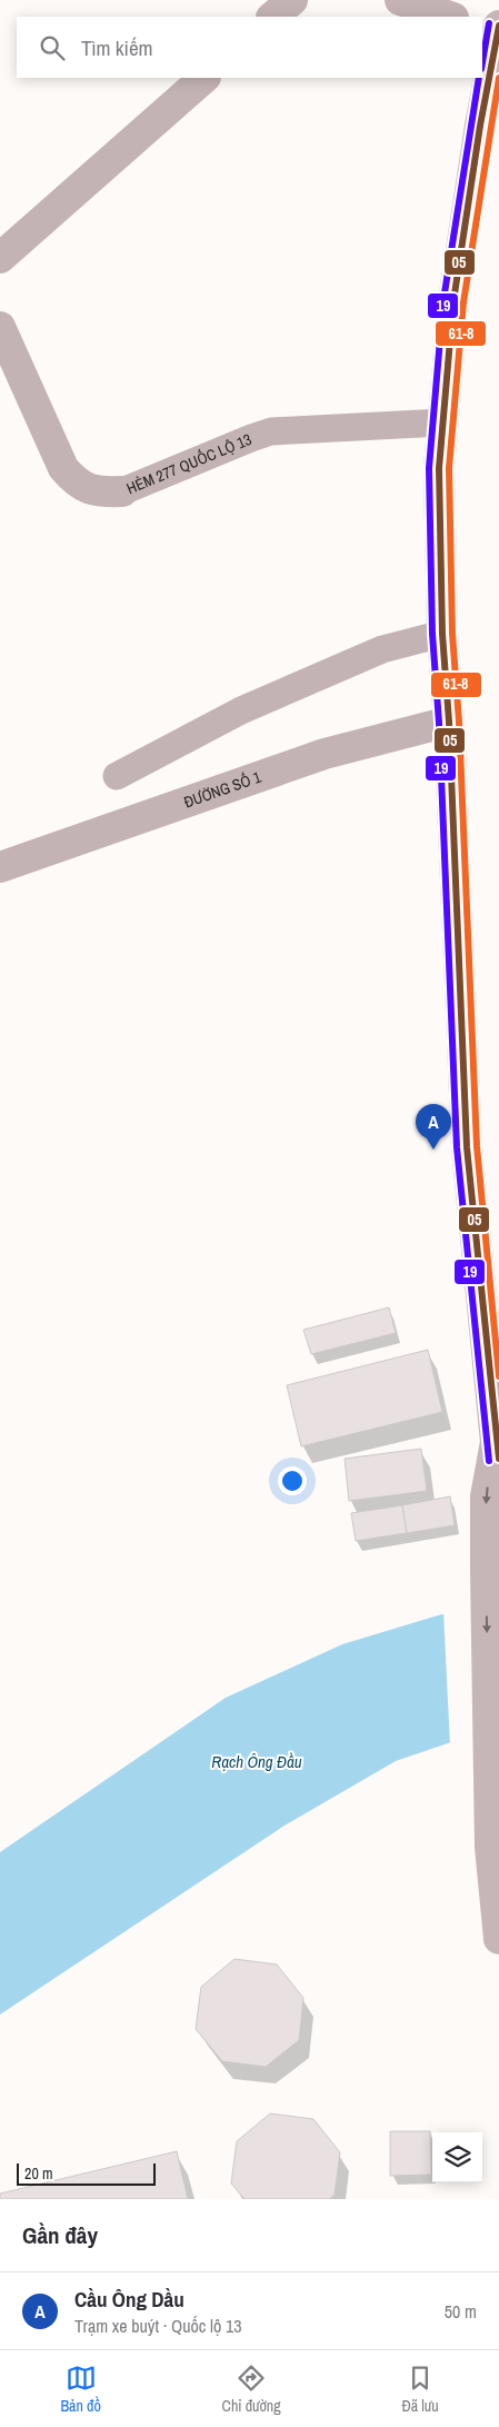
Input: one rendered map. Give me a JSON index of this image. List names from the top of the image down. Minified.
{"streets":{"street":["HẺM 277 QUỐC LỘ 13","ĐƯỜNG SỐ 1"]},"water":["Rạch Ông Đầu"],"lines":["transit line 19","transit line 05","transit line 61-8"],"scale_bar":"20 m","page":{"search":"Tìm kiếm","pins":"A","scale":"20 m","heading":"Gần đây","list":[{"mark":"A","name":"Cầu Ông Dầu","note":"Trạm xe buýt · Quốc lộ 13","value":"50 m"}],"nav":["Bản đồ","Chỉ đường","Đã lưu"]}}
